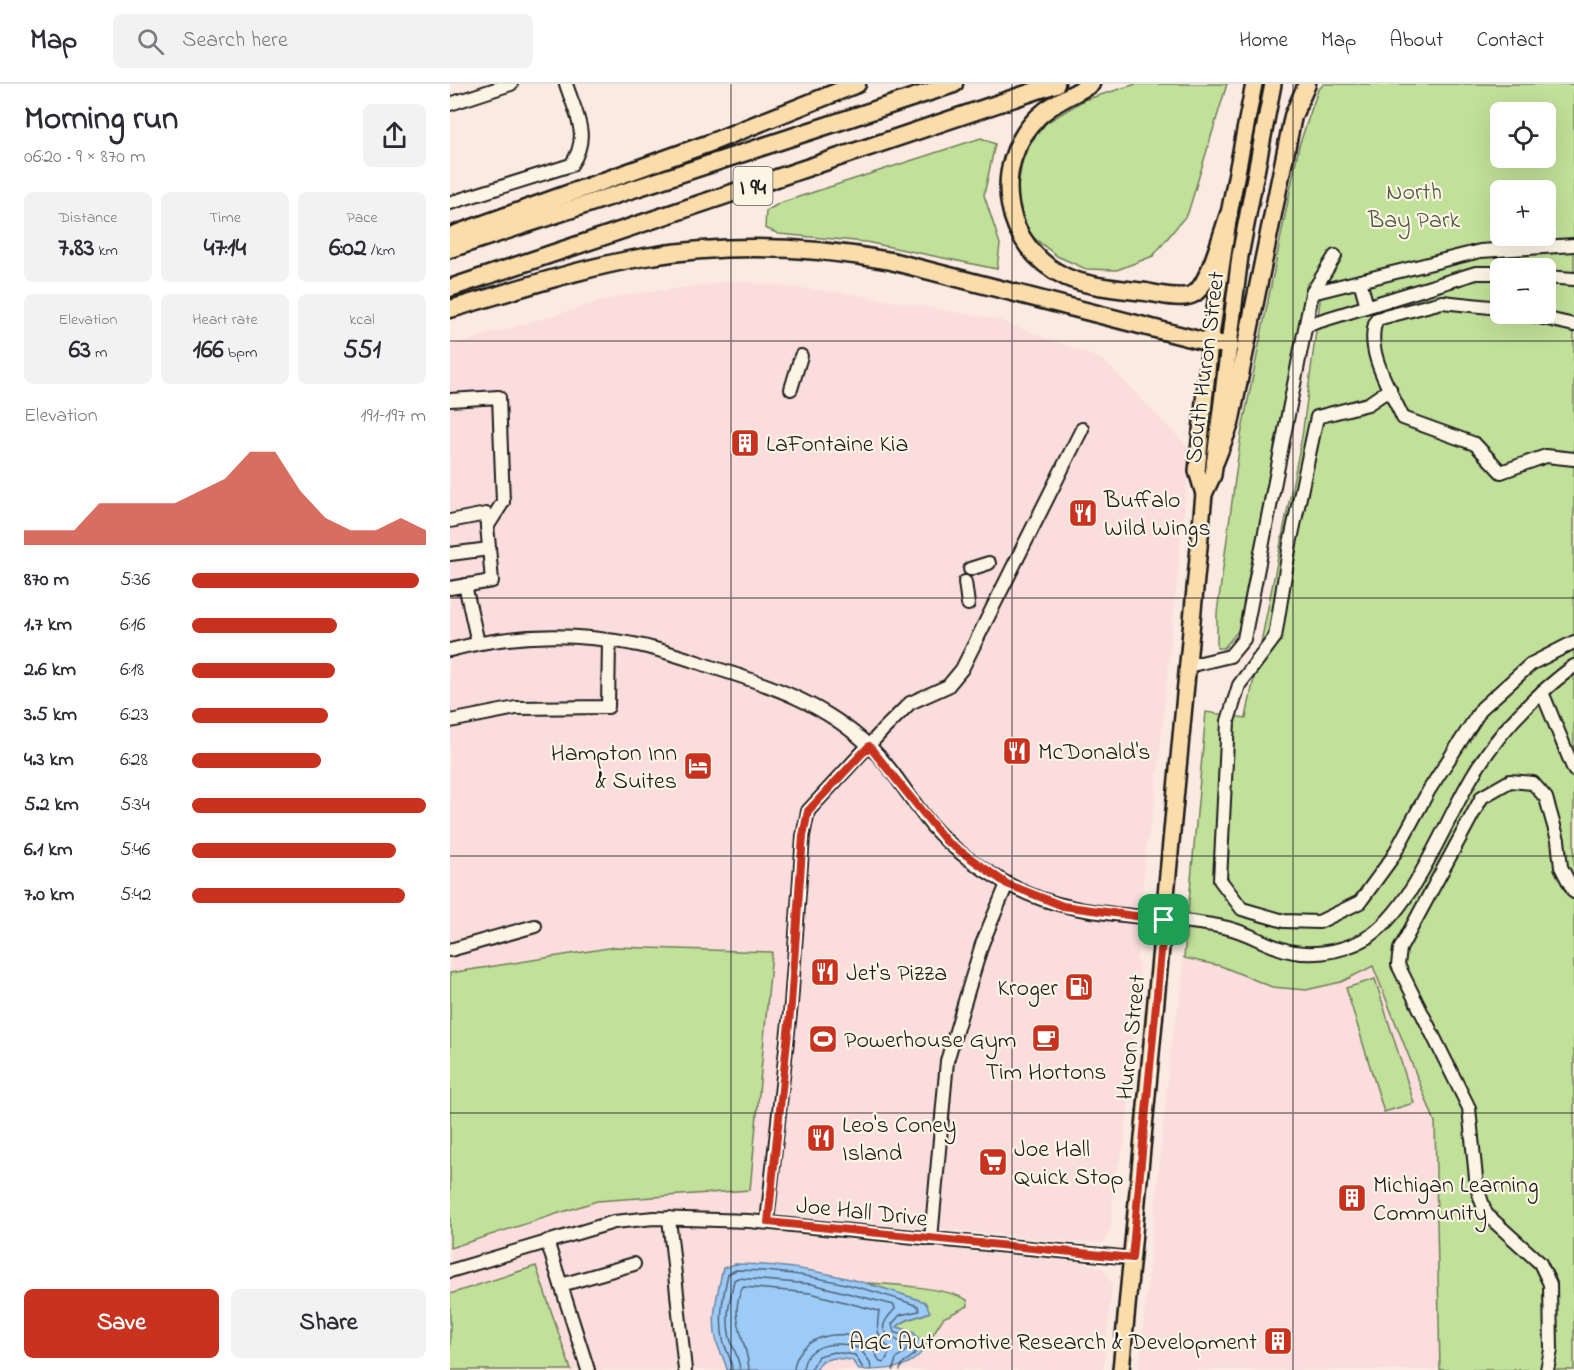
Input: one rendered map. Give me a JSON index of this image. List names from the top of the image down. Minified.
{"streets":{"highway":["I 94"],"main road":["South Huron Street","Huron Street"],"street":["Joe Hall Drive"]},"crossings":[["South Huron Street","Huron Street"],["Huron Street","Joe Hall Drive"]],"parks":["North Bay Park"],"places":{"building":["LaFontaine Kia","Michigan Learning Community","AGC Automotive Research & Development"],"restaurant":["Buffalo Wild Wings","McDonald's","Jet's Pizza","Leo's Coney Island"],"hotel":["Hampton Inn & Suites"],"fuel station":["Kroger"],"cafe":["Tim Hortons"],"sports":["Powerhouse Gym"],"supermarket":["Joe Hall Quick Stop"]},"page":{"header":"Map","search":"Search here","nav":["Home","Map","About","Contact"],"heading":["Morning run","06:20 · 9 × 870 m"],"map_buttons":["+","−"],"stats":[["Distance","7.83 km"],["Time","47:14"],["Pace","6:02 /km"],["Elevation","63 m"],["Heart rate","166 bpm"],["kcal","551"]],"chart":["Elevation","191–197 m"],"list":[{"name":"870 m","note":"5:36"},{"name":"1.7 km","note":"6:16"},{"name":"2.6 km","note":"6:18"},{"name":"3.5 km","note":"6:23"},{"name":"4.3 km","note":"6:28"},{"name":"5.2 km","note":"5:34"},{"name":"6.1 km","note":"5:46"},{"name":"7.0 km","note":"5:42"}],"buttons":["Save","Share"]}}
